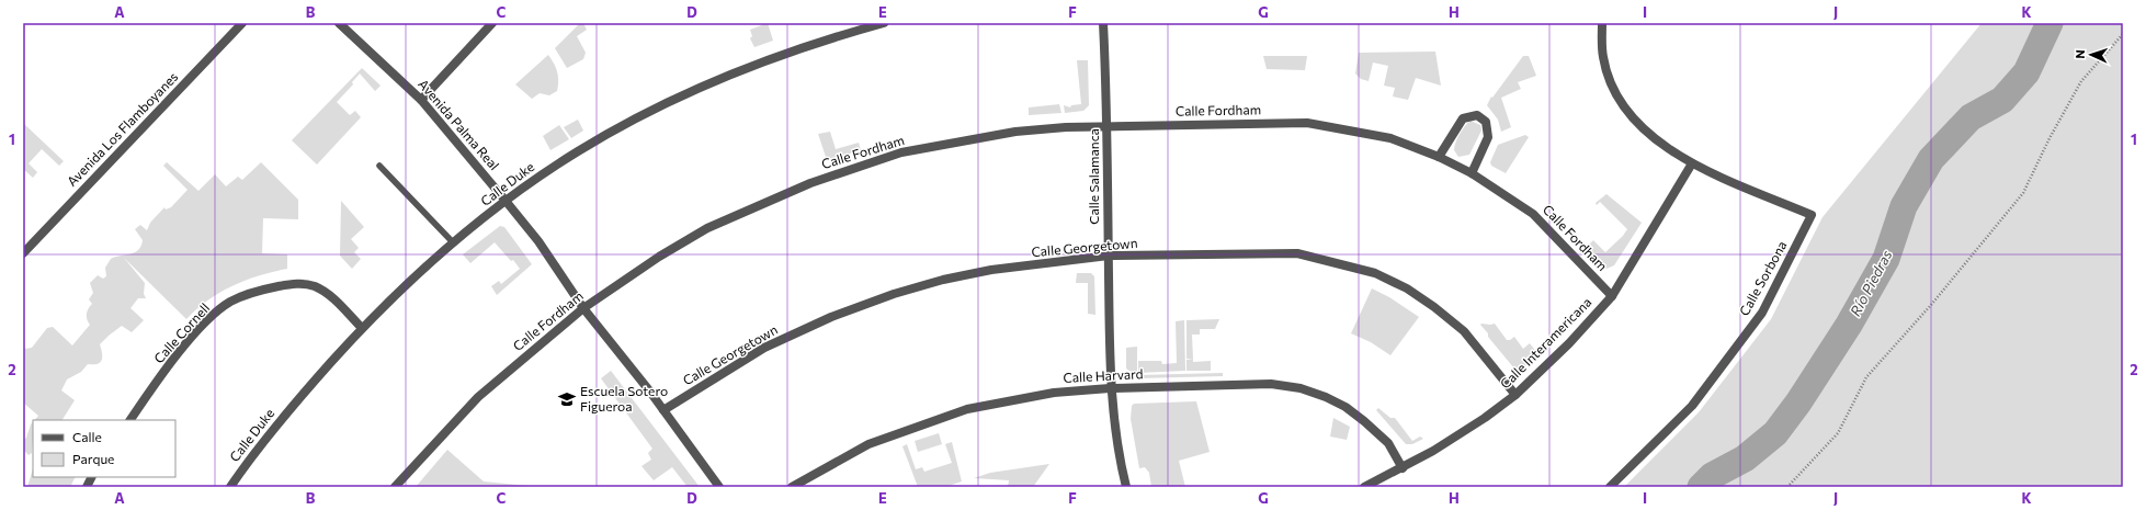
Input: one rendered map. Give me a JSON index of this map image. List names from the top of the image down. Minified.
{"streets":{"street":["Calle Fordham","Avenida Palma Real","Avenida Los Flamboyanes","Calle Salamanca","Calle Duke","Calle Georgetown","Calle Sorbona","Calle Cornell","Calle Interamericana","Calle Harvard"]},"crossings":[["Calle Fordham","Avenida Palma Real"],["Calle Fordham","Calle Salamanca"],["Calle Fordham","Calle Interamericana"],["Avenida Palma Real","Calle Duke"],["Avenida Palma Real","Calle Georgetown"],["Calle Salamanca","Calle Georgetown"],["Calle Salamanca","Calle Harvard"],["Calle Duke","Calle Cornell"],["Calle Georgetown","Calle Interamericana"],["Calle Sorbona","Calle Interamericana"],["Calle Interamericana","Calle Harvard"]],"water":["Río Piedras"],"places":{"school or university":["Escuela Sotero Figueroa"]},"legend":["Calle","Parque"],"north":"left","grid":{"columns":["A","B","C","D","E","F","G","H","I","J","K"],"rows":["1","2"]}}
